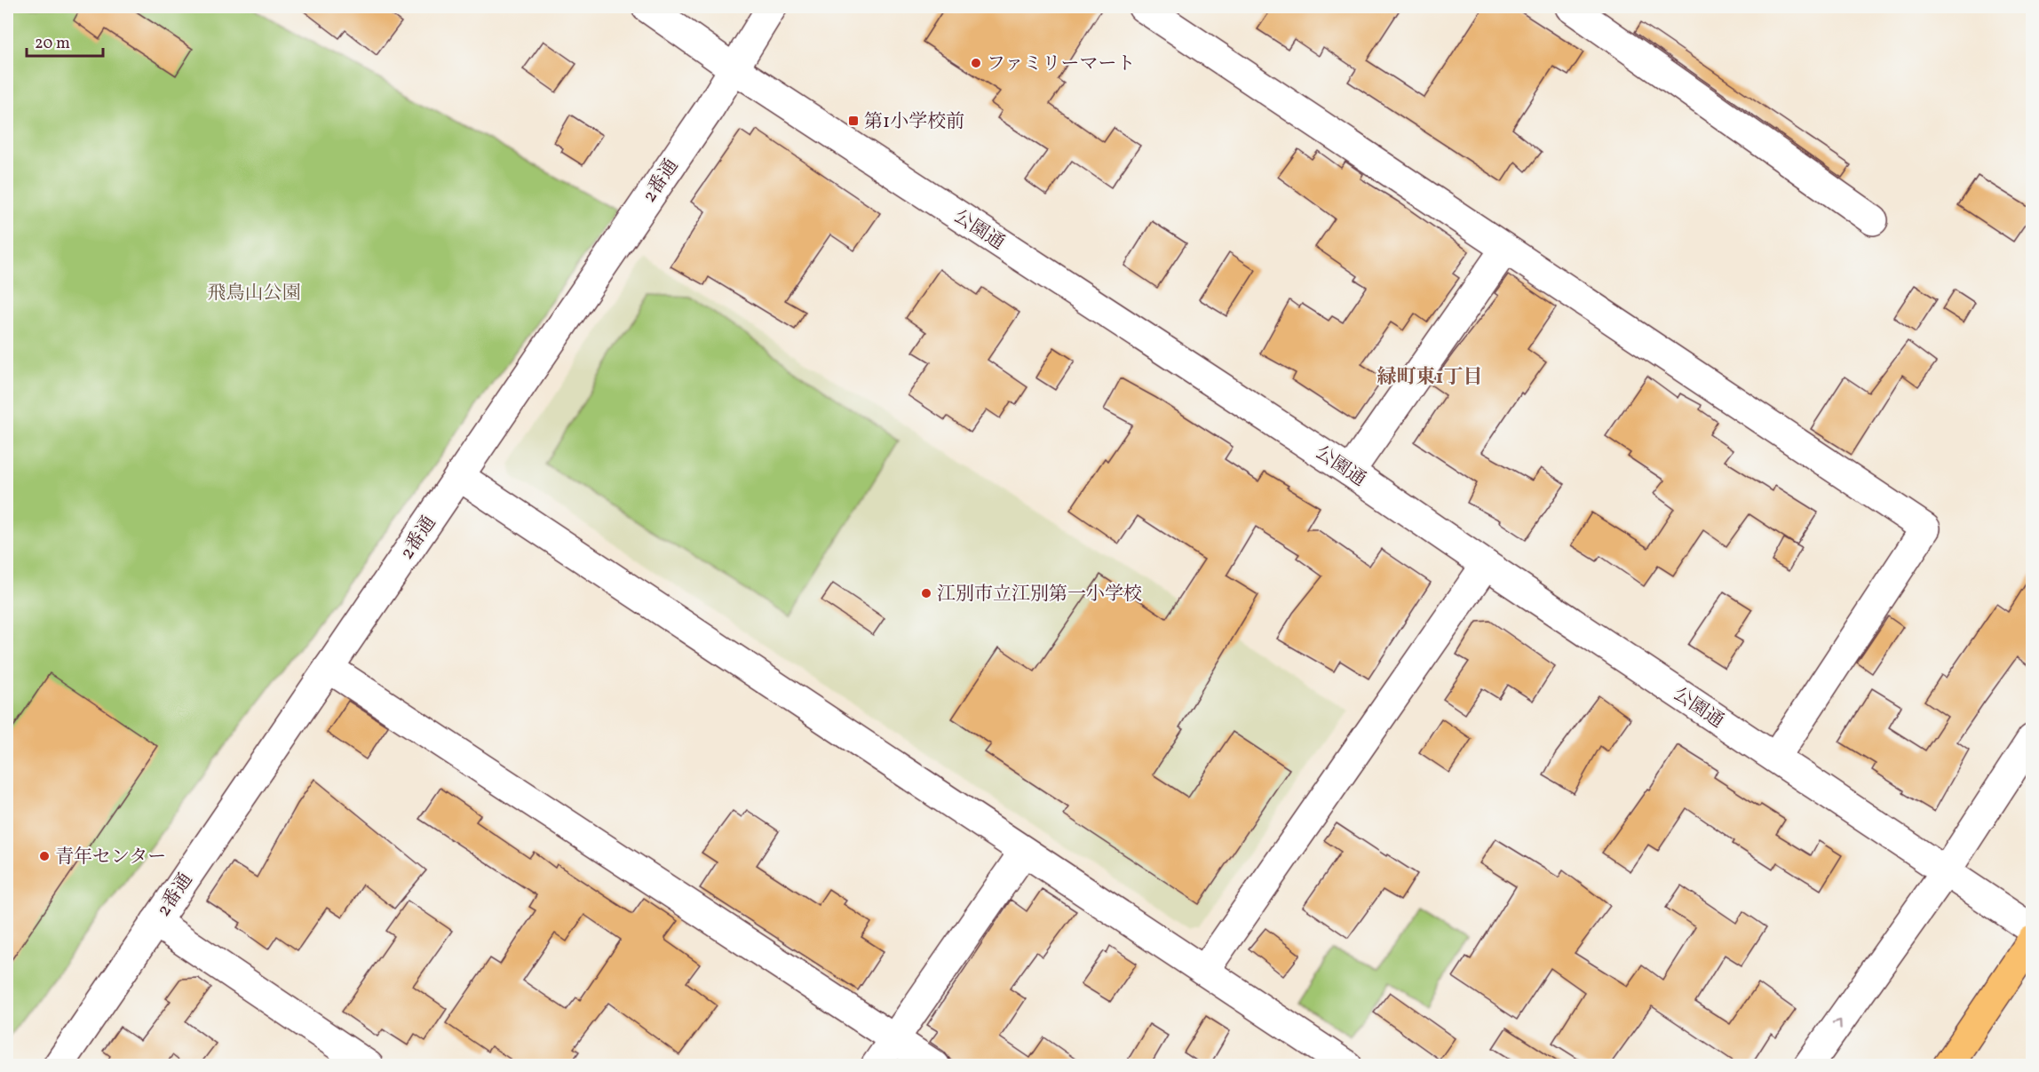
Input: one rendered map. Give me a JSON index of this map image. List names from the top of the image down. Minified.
{"streets":{"street":["2番通","公園通"]},"crossings":[["2番通","公園通"]],"districts":["緑町東1丁目"],"parks":["飛鳥山公園"],"places":{"other":["ファミリーマート","江別市立江別第一小学校","青年センター"],"transit":["第1小学校前"]},"scale_bar":"20 m"}
